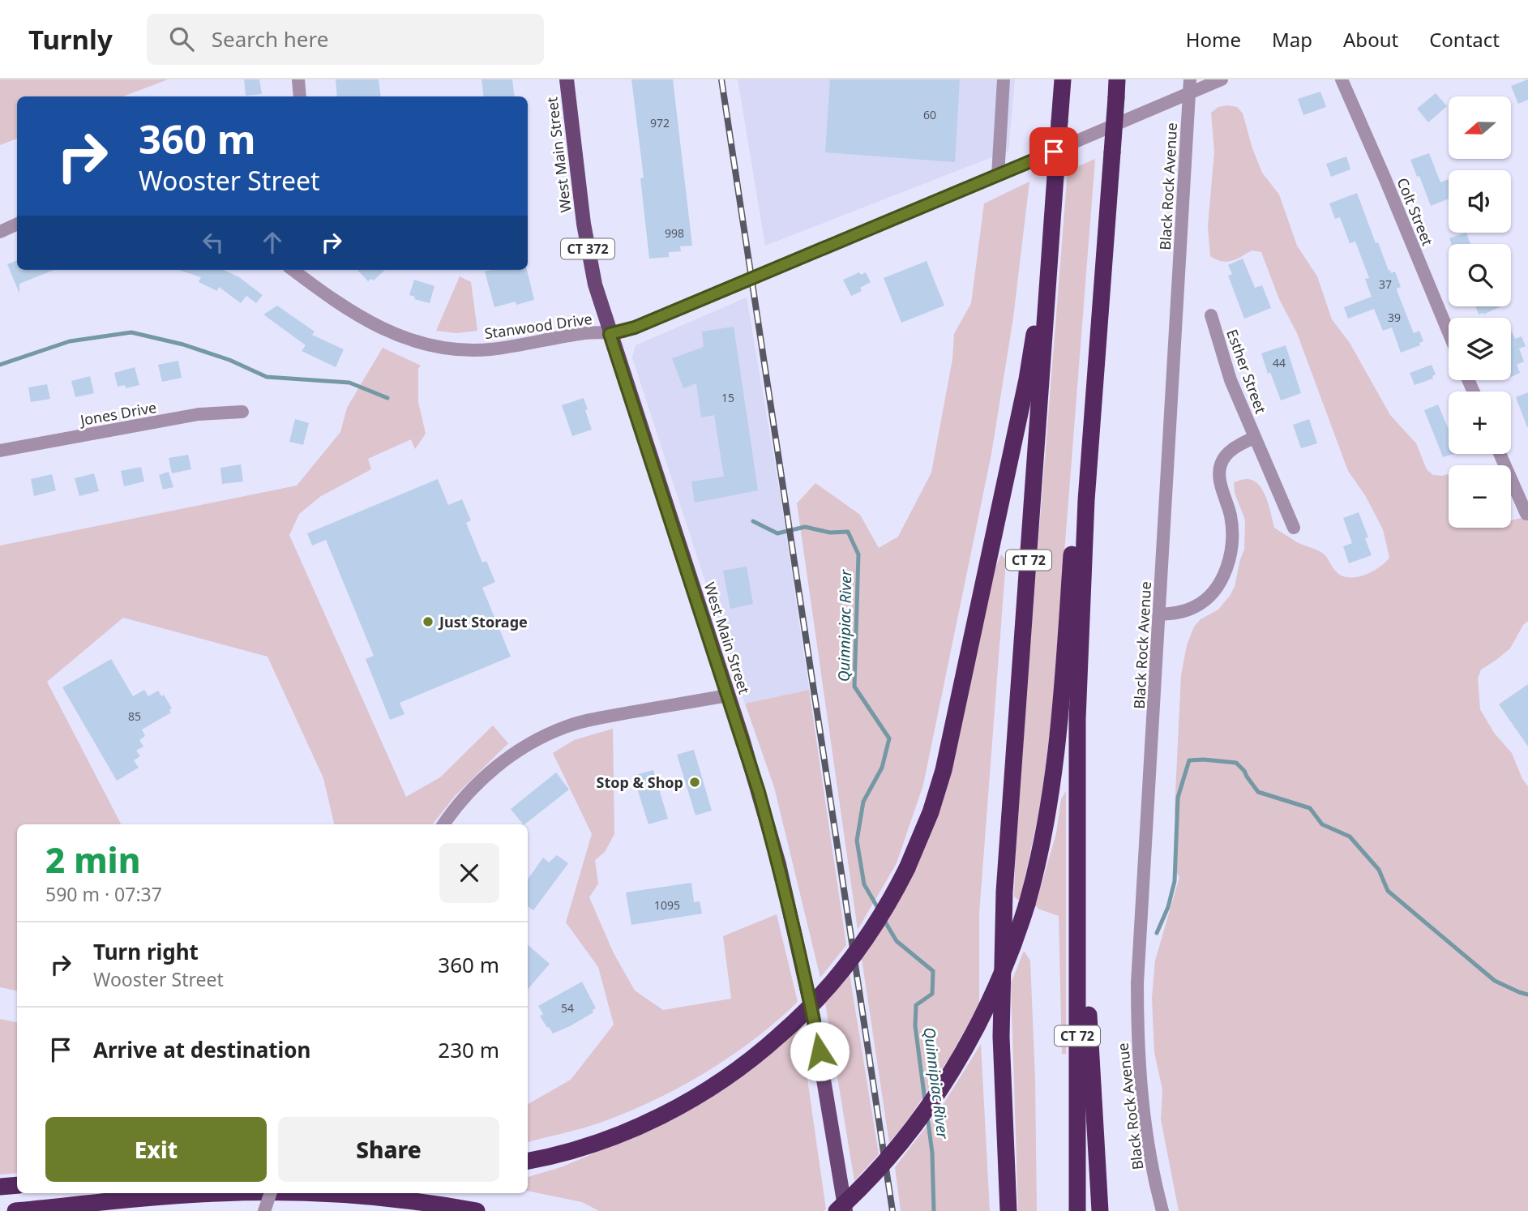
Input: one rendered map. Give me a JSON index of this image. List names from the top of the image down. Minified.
{"streets":{"highway":["CT 72"],"main road":["West Main Street","CT 372"],"street":["Black Rock Avenue","Colt Street","Stanwood Drive","Esther Street","Jones Drive"]},"crossings":[["West Main Street","Stanwood Drive"],["Black Rock Avenue","Stanwood Drive"]],"water":["Quinnipiac River"],"places":["Just Storage","Stop & Shop"],"house_numbers":["60","972","998","37","39","44","15","85","1095","54"],"north":"left","page":{"header":"Turnly","search":"Search here","nav":["Home","Map","About","Contact"],"map_buttons":["+","−"],"turn":["360 m","Wooster Street"],"heading":["2 min","590 m · 07:37"],"list":[{"name":"Turn right","note":"Wooster Street","value":"360 m"},{"name":"Arrive at destination","value":"230 m"}],"buttons":["Exit","Share"]}}
